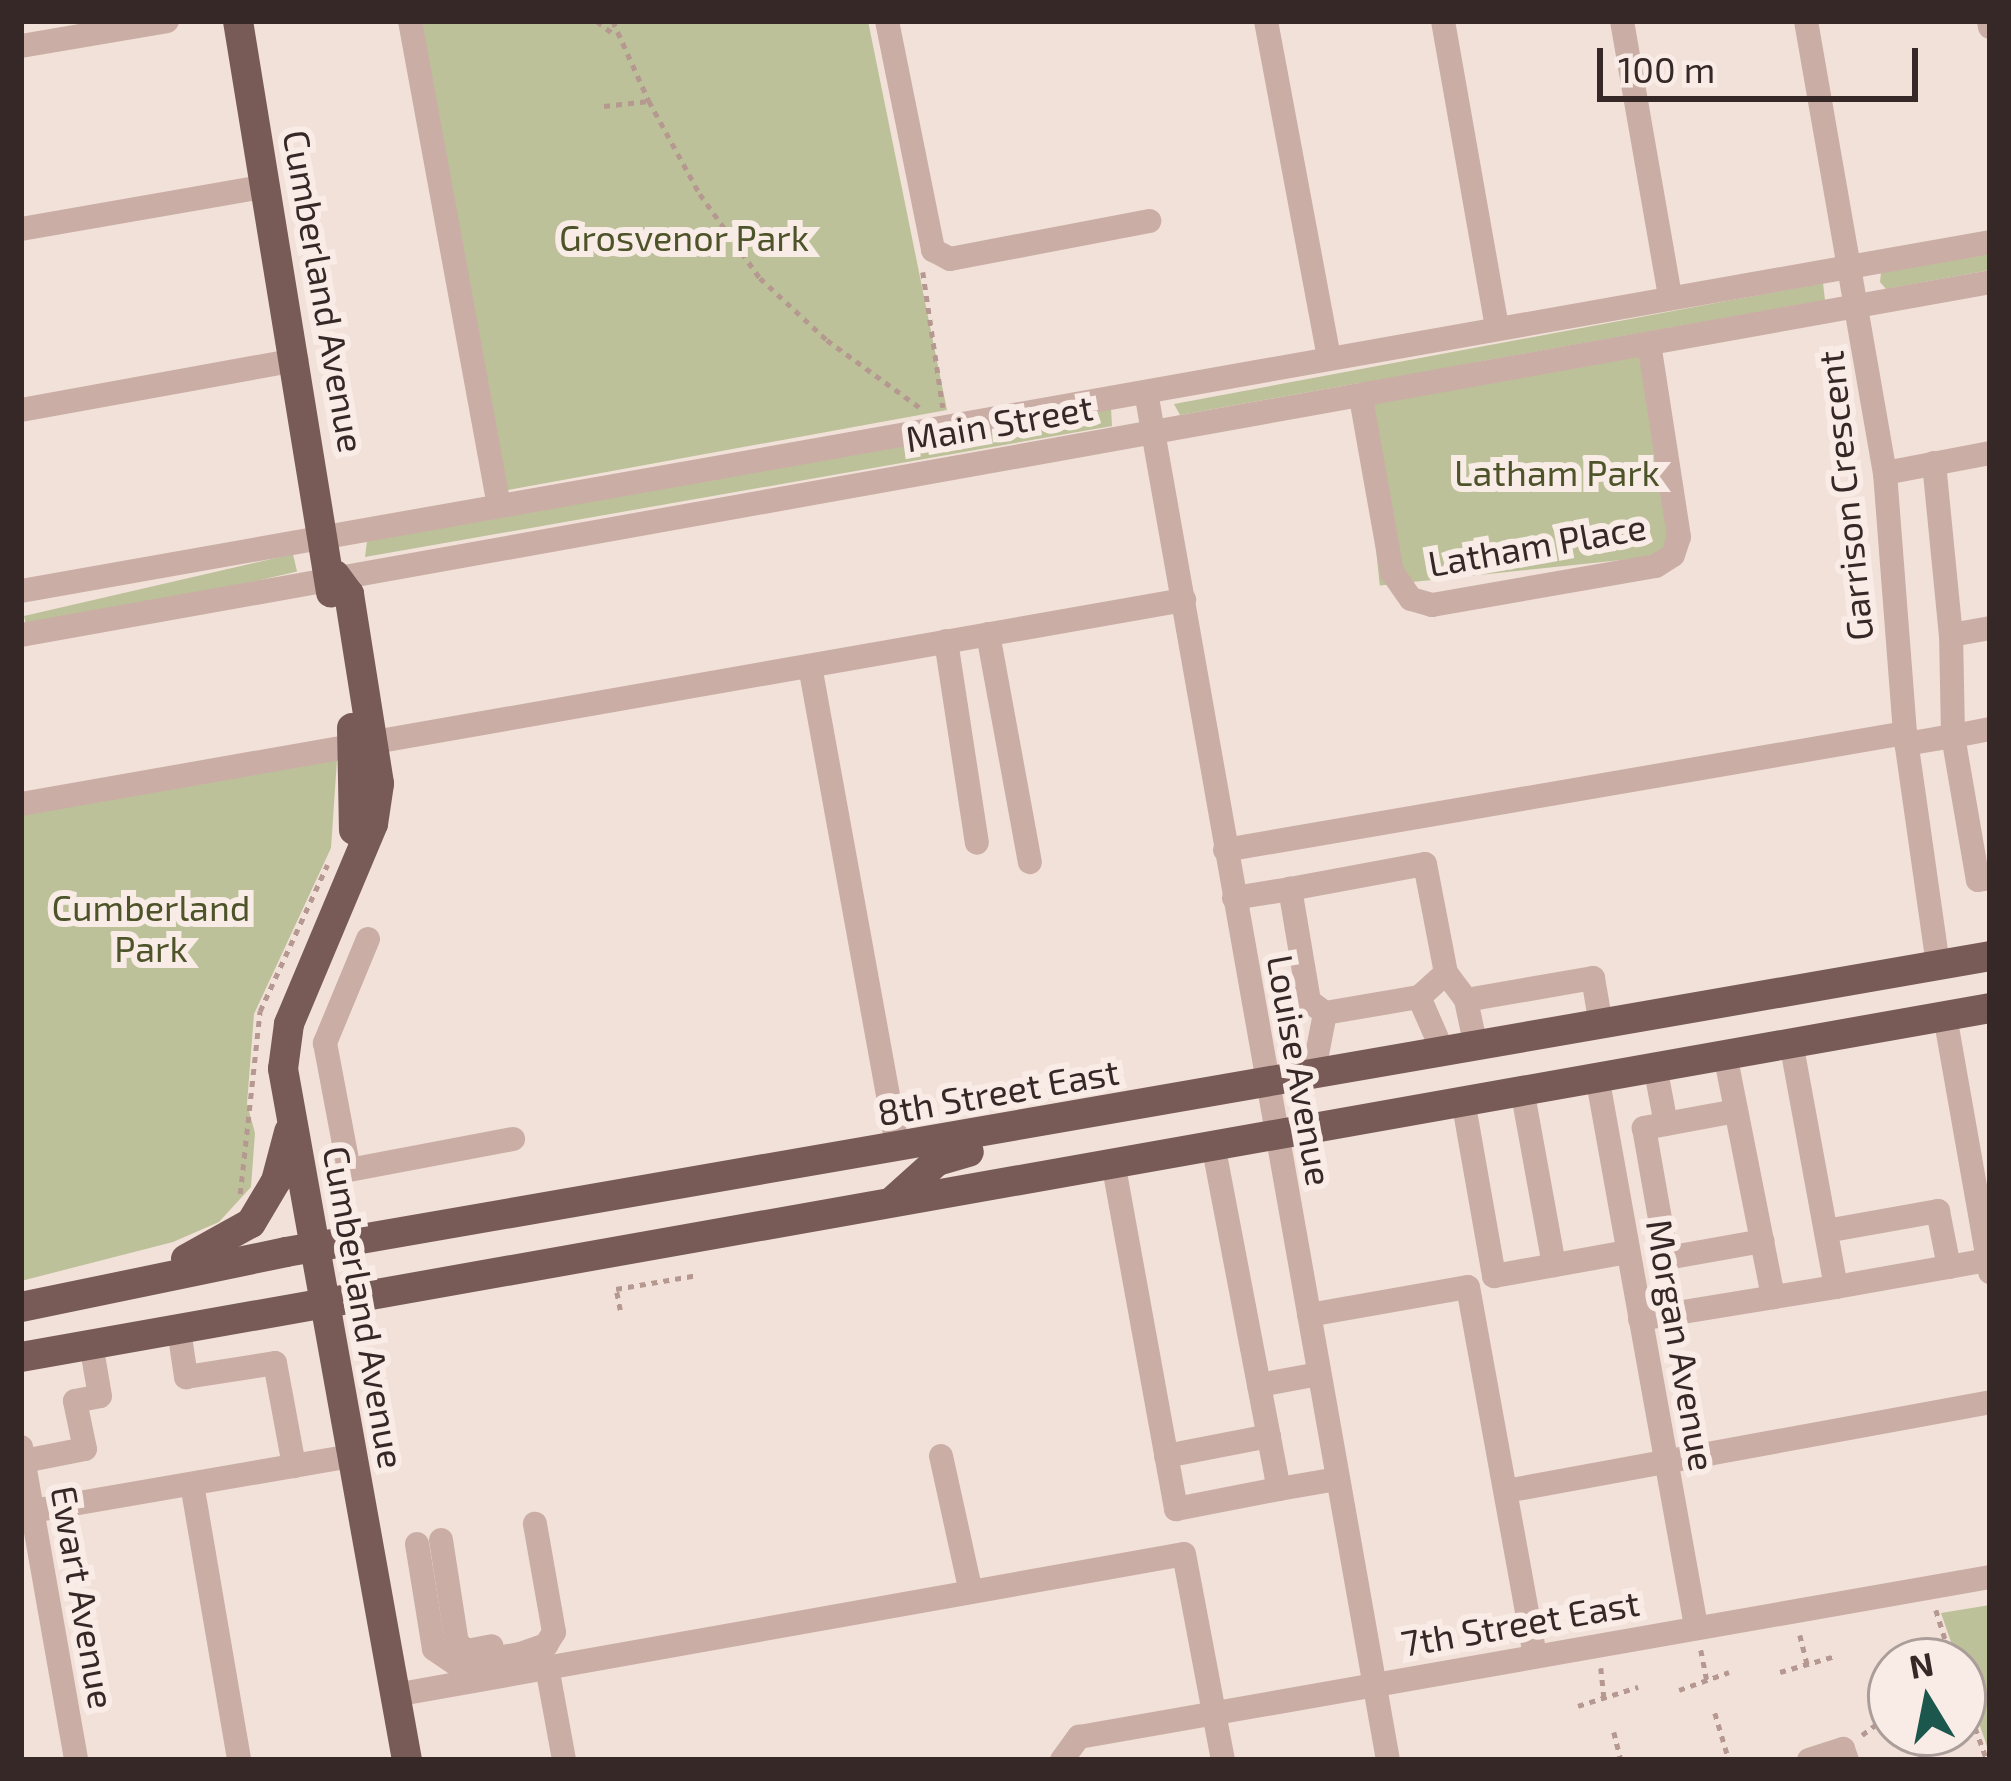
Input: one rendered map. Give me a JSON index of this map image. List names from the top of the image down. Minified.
{"streets":{"main road":["Cumberland Avenue","8th Street East"],"street":["Main Street","Garrison Crescent","Latham Place","Louise Avenue","Morgan Avenue","Ewart Avenue","7th Street East"]},"crossings":[["Cumberland Avenue","Main Street"],["Cumberland Avenue","8th Street East"],["Main Street","Garrison Crescent"],["Main Street","Latham Place"],["Main Street","Louise Avenue"],["Garrison Crescent","8th Street East"],["Louise Avenue","8th Street East"],["Louise Avenue","7th Street East"],["Morgan Avenue","7th Street East"]],"parks":["Grosvenor Park","Latham Park","Cumberland Park"],"scale_bar":"100 m","north":"top"}
